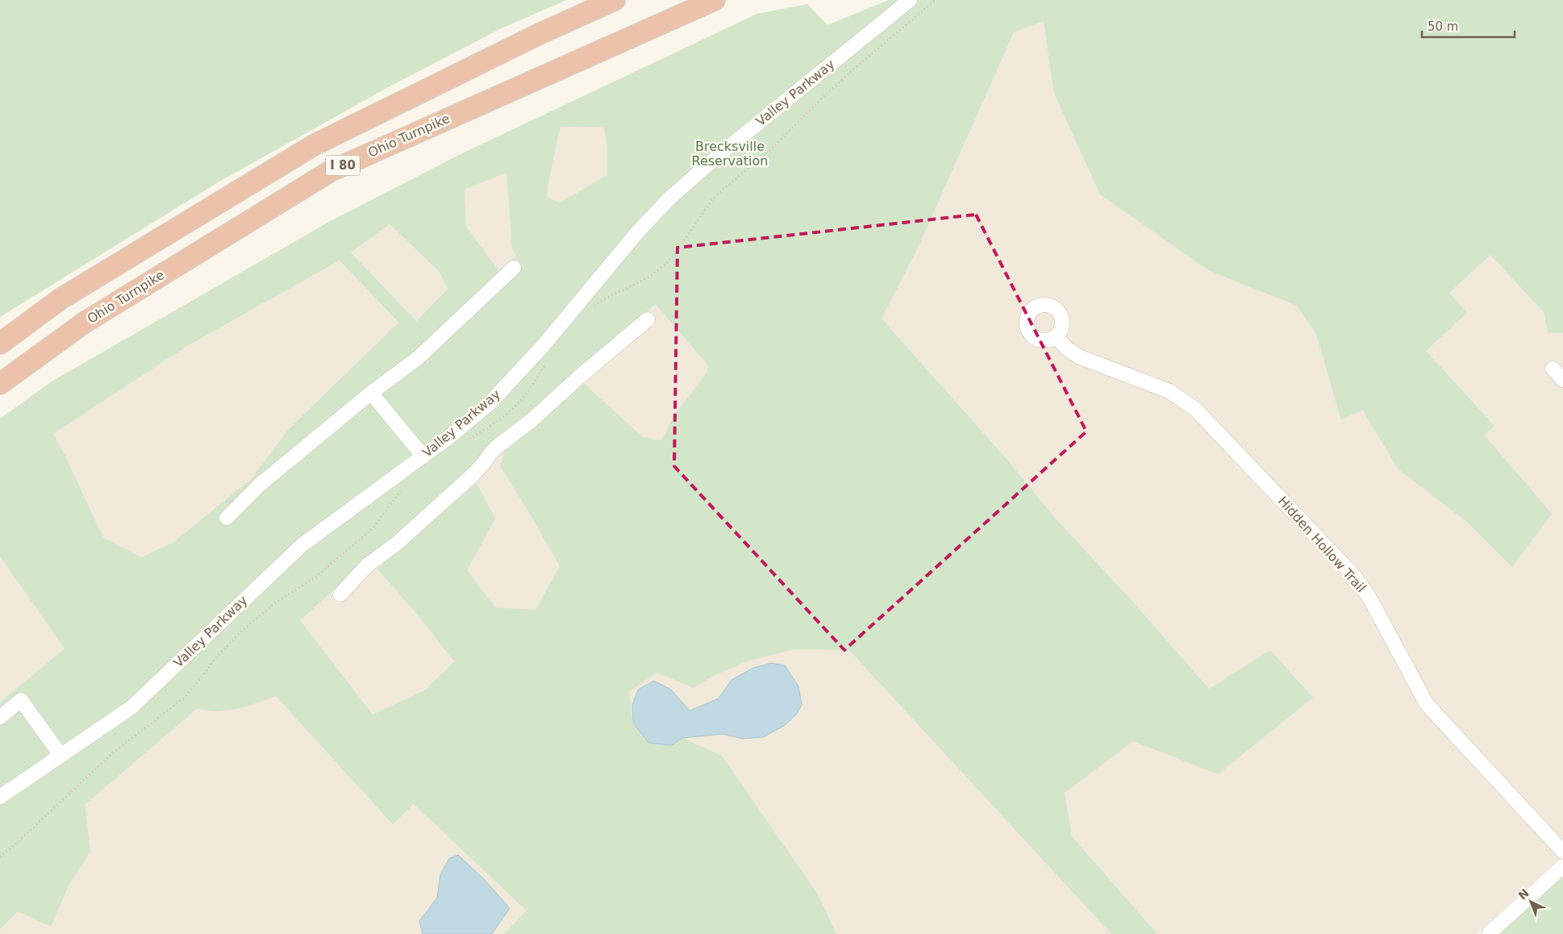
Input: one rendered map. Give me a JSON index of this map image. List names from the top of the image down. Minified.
{"streets":{"highway":["Ohio Turnpike","I 80"],"street":["Valley Parkway","Hidden Hollow Trail"]},"parks":["Brecksville Reservation"],"scale_bar":"50 m","north":"top left"}
